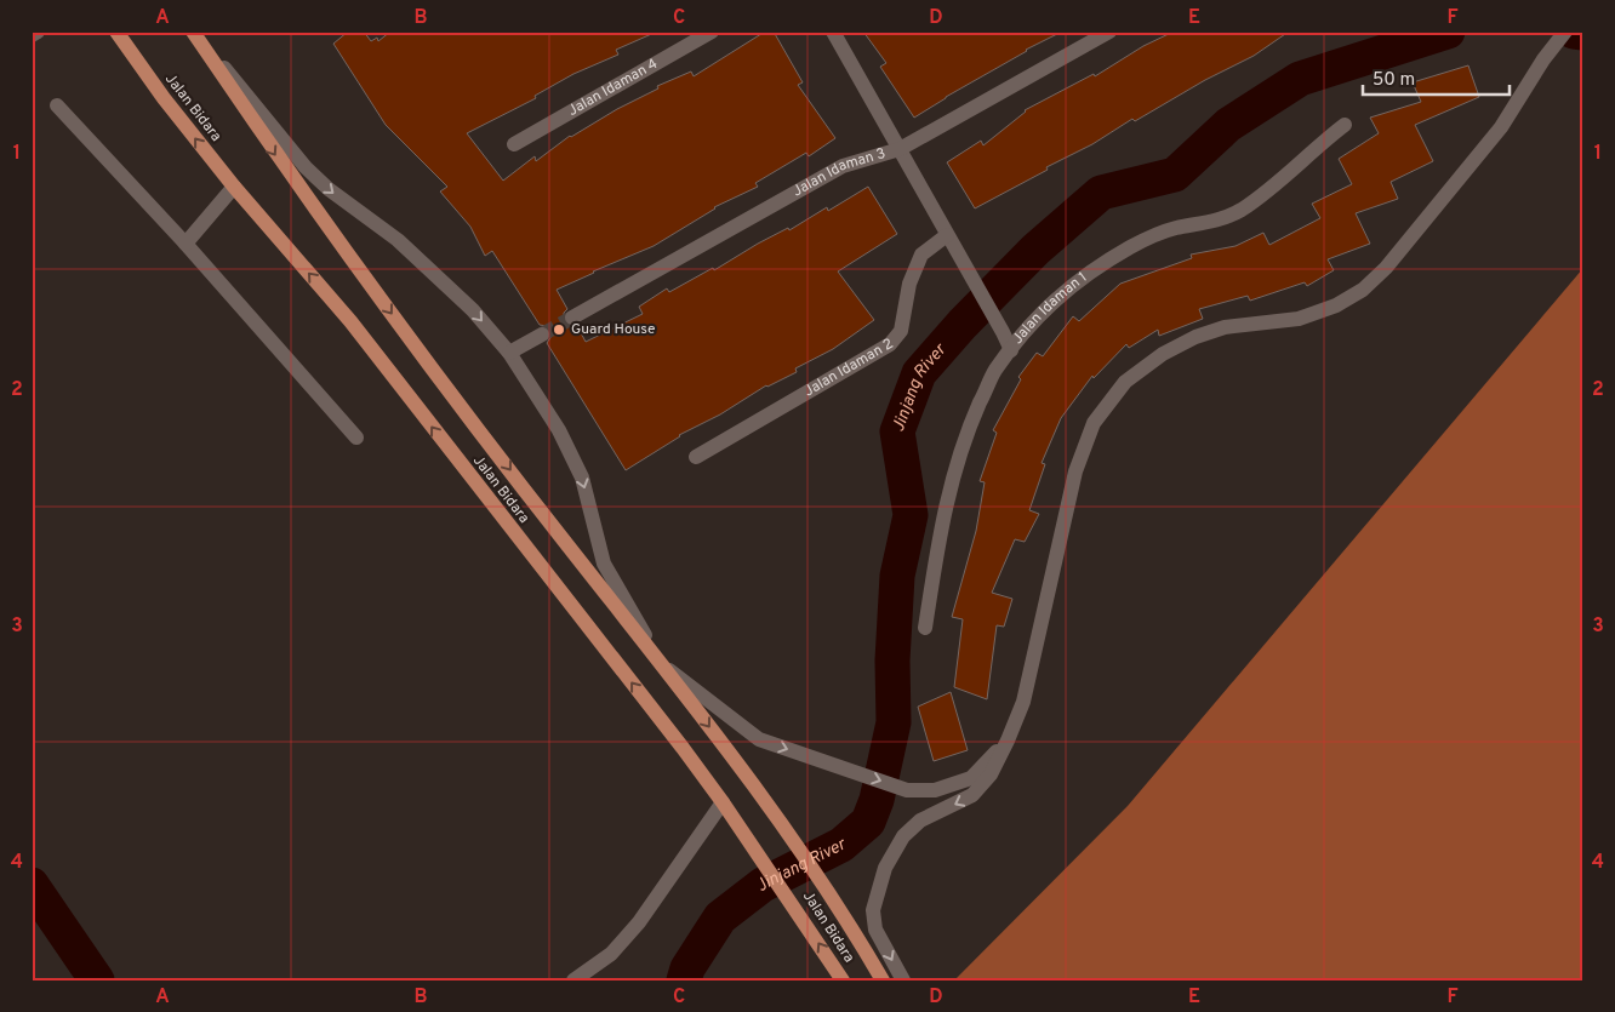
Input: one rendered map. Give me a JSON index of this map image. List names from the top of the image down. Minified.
{"streets":{"main road":["Jalan Bidara"],"street":["Jalan Idaman 4","Jalan Idaman 3","Jalan Idaman 1","Jalan Idaman 2"]},"water":["Jinjang River"],"places":["Guard House"],"scale_bar":"50 m","grid":{"columns":["A","B","C","D","E","F"],"rows":["1","2","3","4"]}}
